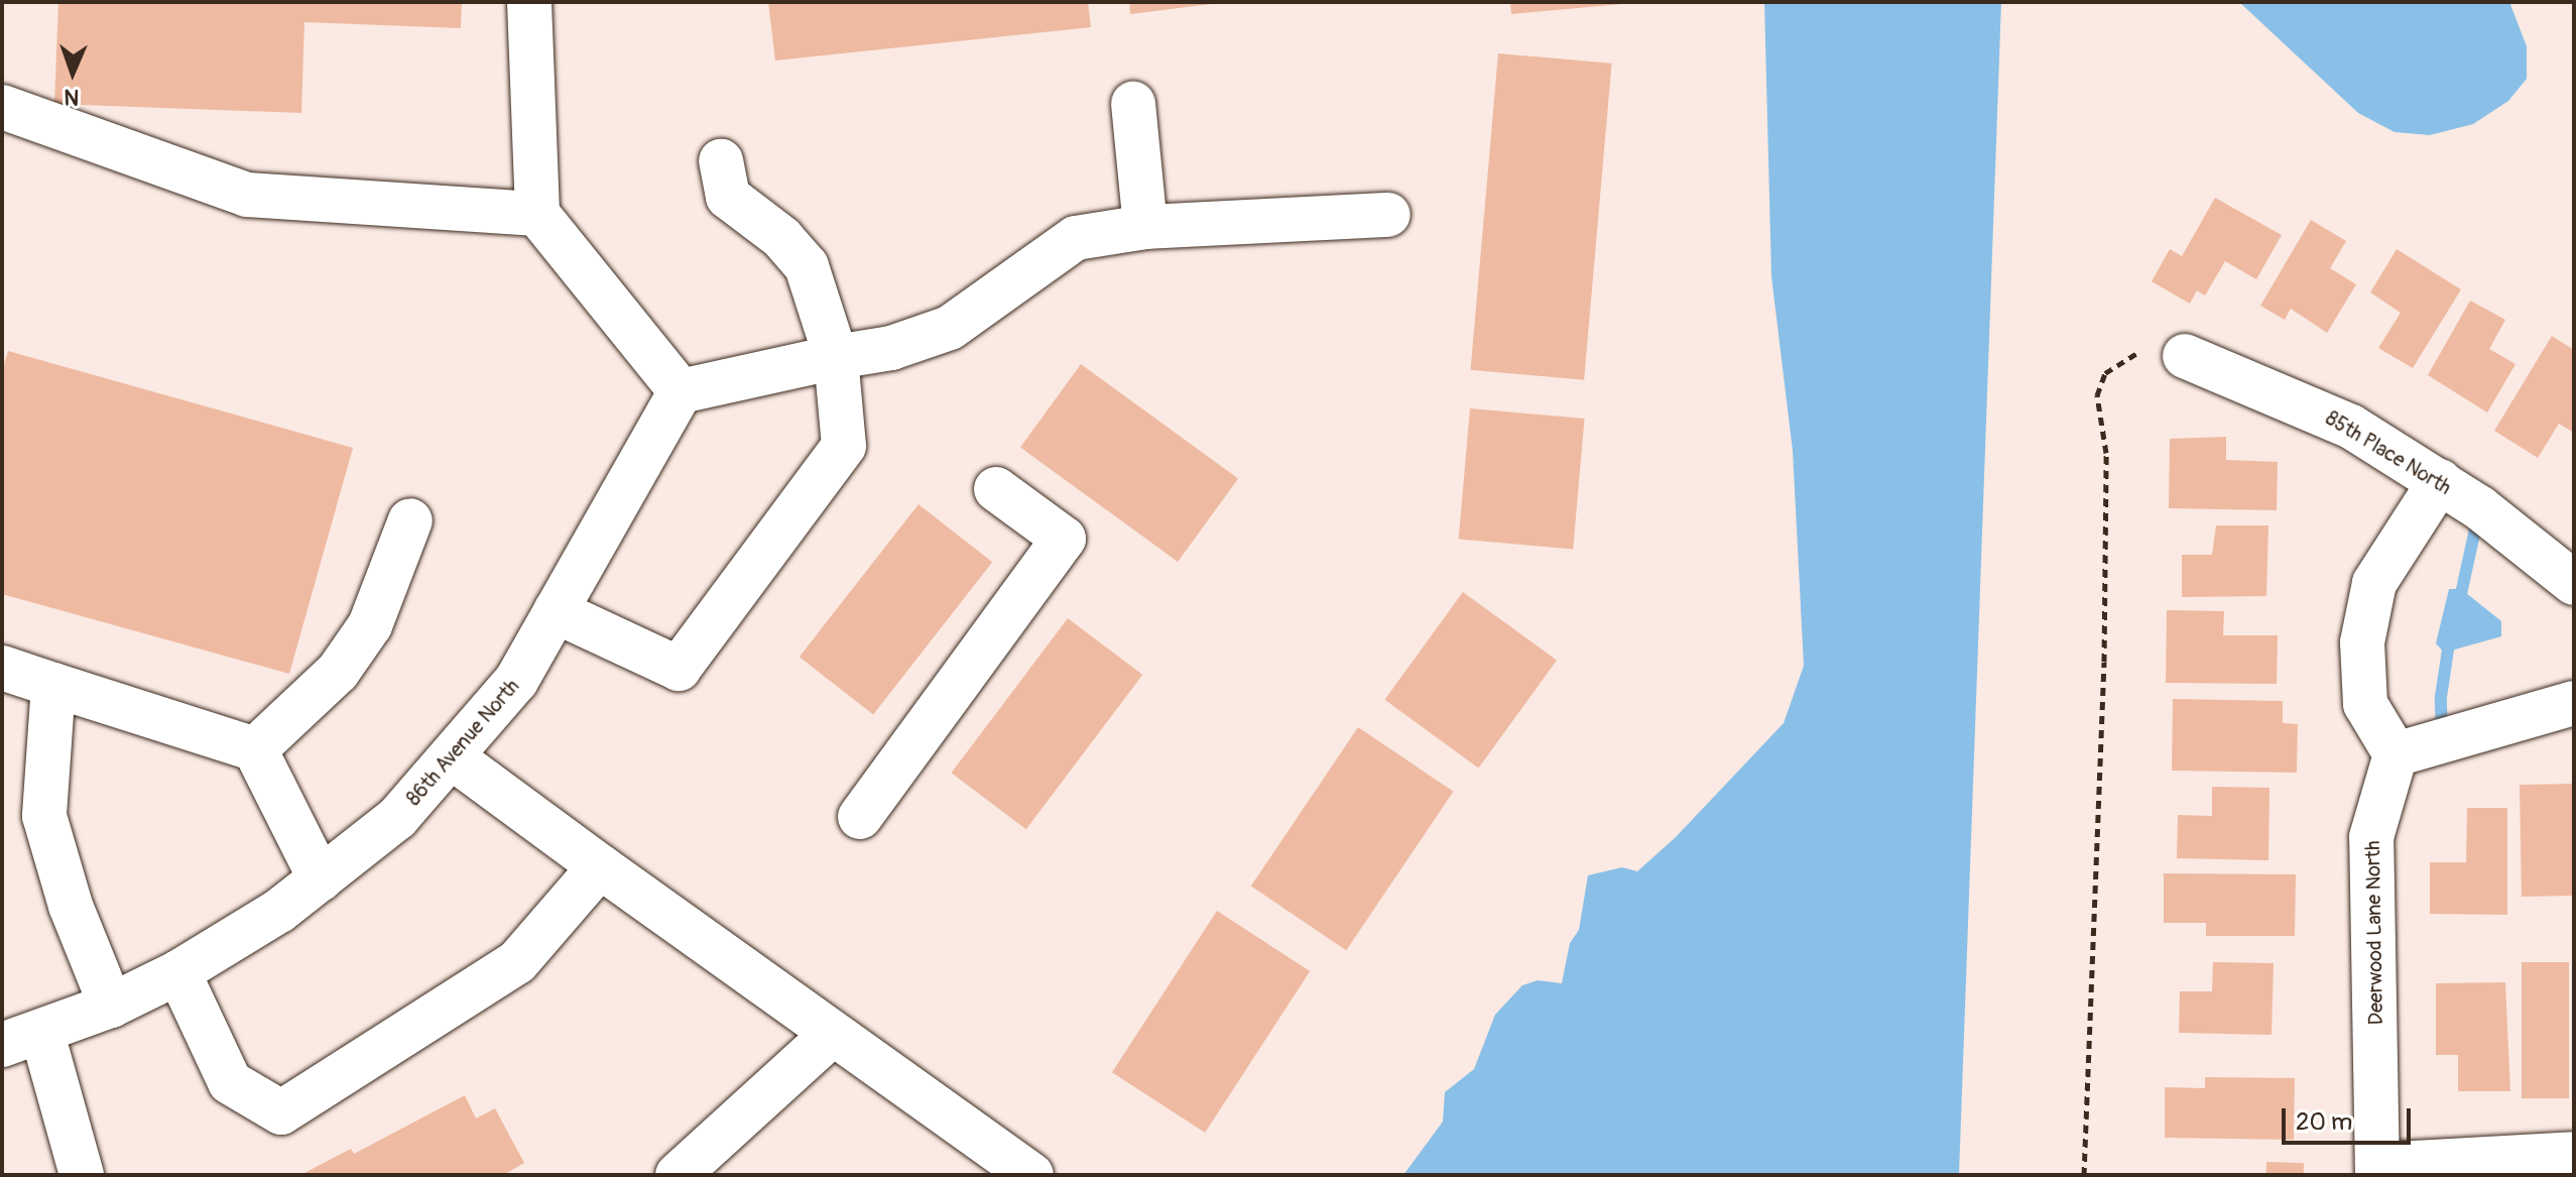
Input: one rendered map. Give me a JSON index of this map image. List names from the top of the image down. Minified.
{"streets":{"street":["85th Place North","86th Avenue North","Deerwood Lane North"]},"scale_bar":"20 m","north":"bottom"}
